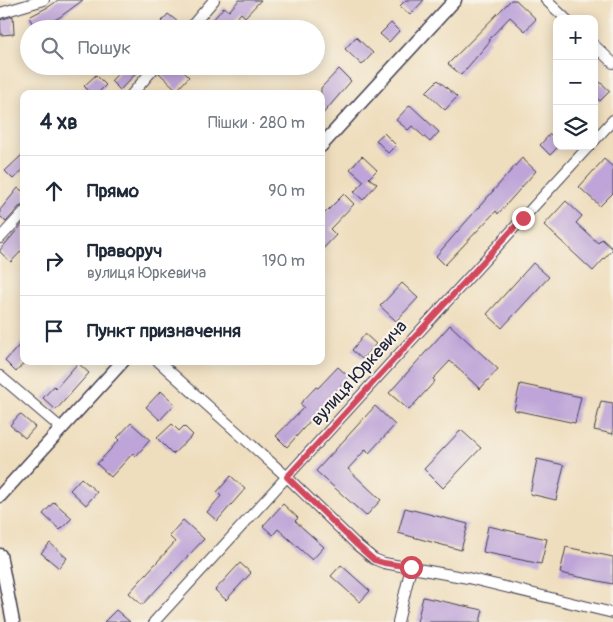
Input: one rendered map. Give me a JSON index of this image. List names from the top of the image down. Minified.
{"streets":{"street":["вулиця Юркевича"]},"page":{"map_buttons":["+","−"],"search":"Пошук","heading":["4 хв","Пішки · 280 m"],"list":[["Прямо","90 m"],["Праворуч","вулиця Юркевича","190 m"],"Пункт призначення"]}}
